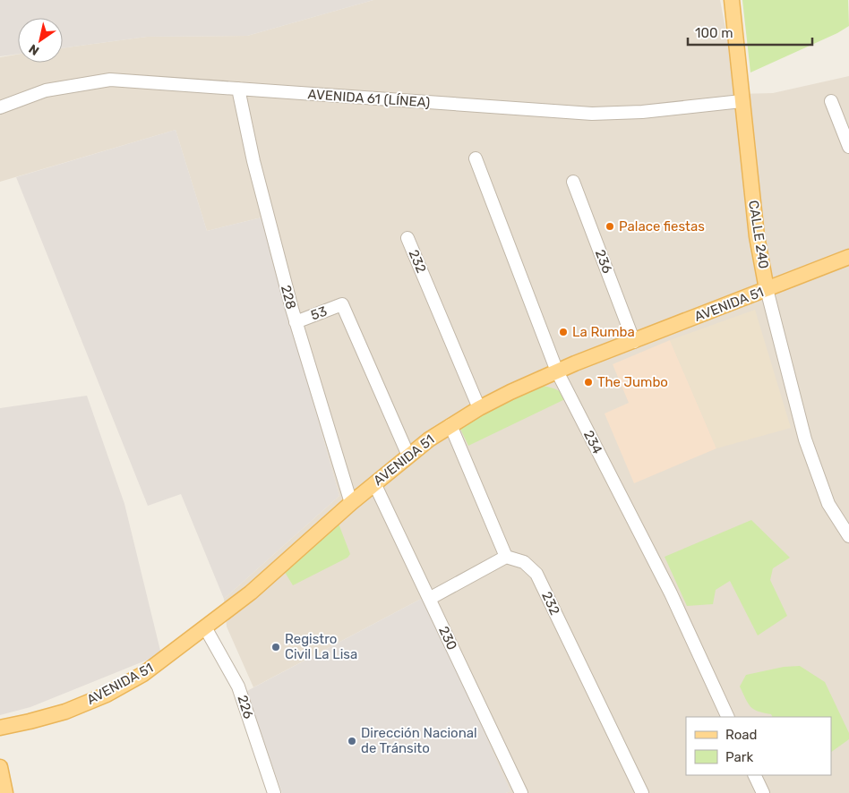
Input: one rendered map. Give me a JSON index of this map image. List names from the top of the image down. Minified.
{"streets":{"main road":["CALLE 240","AVENIDA 51"],"street":["AVENIDA 61 (LÍNEA)","232","236","228","53","234","230","226"]},"crossings":[["AVENIDA 61 (LÍNEA)","CALLE 240"],["AVENIDA 61 (LÍNEA)","228"],["CALLE 240","AVENIDA 51"],["232","AVENIDA 51"],["236","AVENIDA 51"],["228","AVENIDA 51"],["228","53"],["AVENIDA 51","53"],["AVENIDA 51","234"],["AVENIDA 51","230"],["AVENIDA 51","226"]],"places":["Palace fiestas","La Rumba","The Jumbo","Registro Civil La Lisa","Dirección Nacional de Tránsito"],"legend":["Road","Park"],"scale_bar":"100 m","north":"bottom left"}
